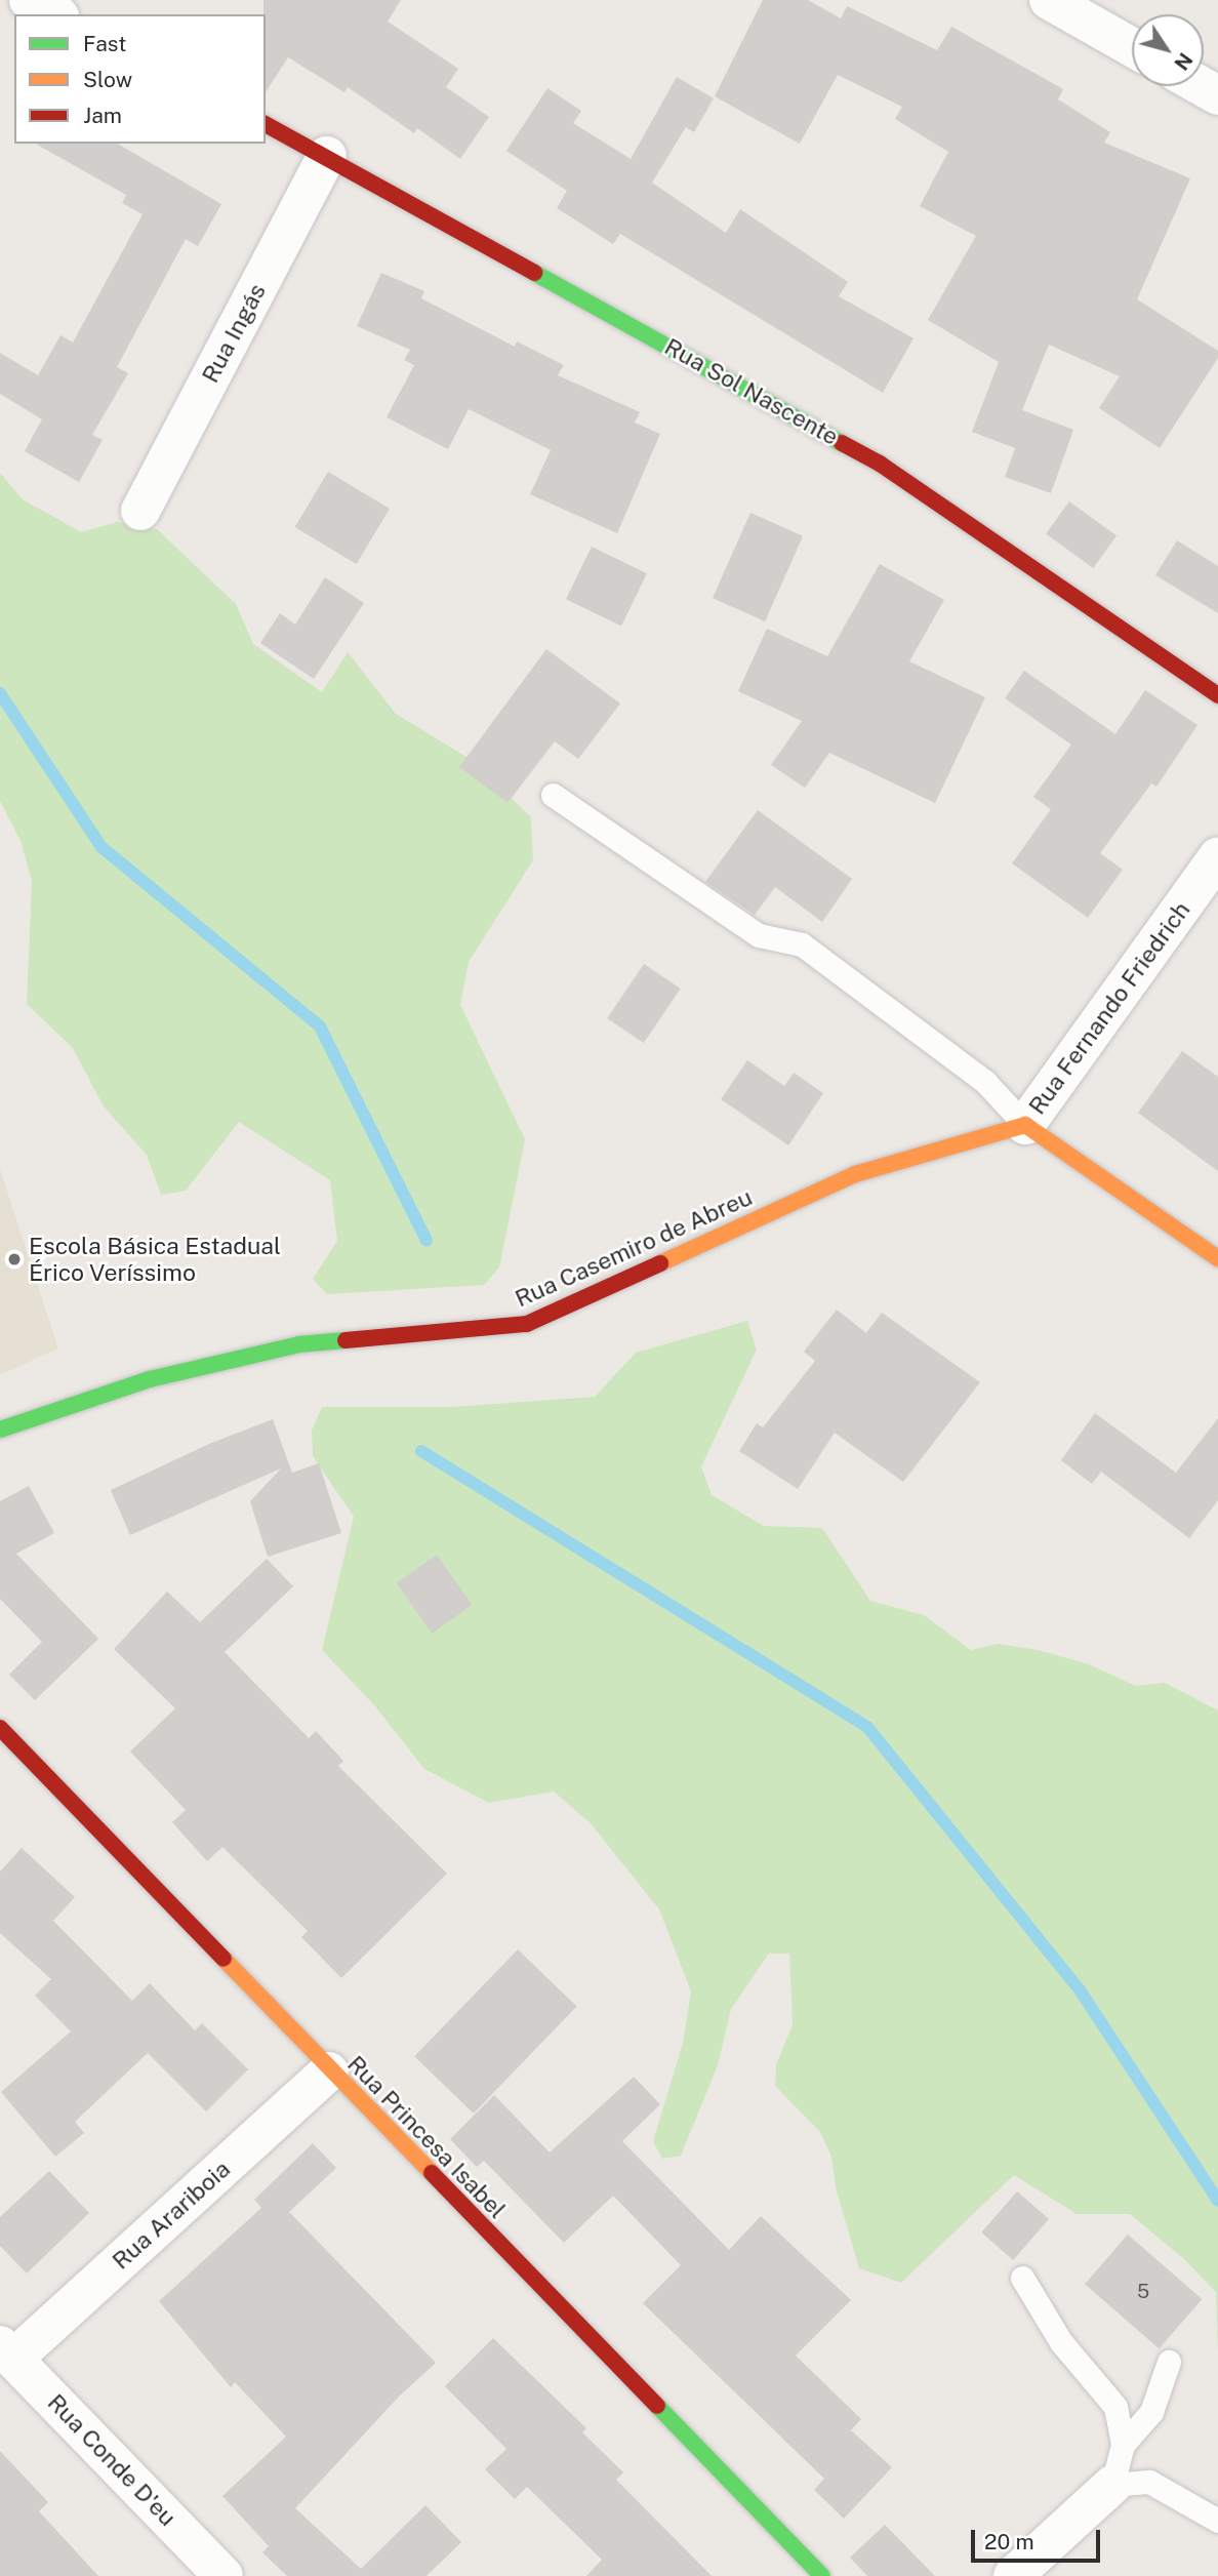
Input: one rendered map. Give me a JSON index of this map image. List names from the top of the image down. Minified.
{"streets":{"street":["Rua Ingás","Rua Sol Nascente","Rua Fernando Friedrich","Rua Casemiro de Abreu","Rua Princesa Isabel","Rua Arariboia","Rua Conde D'eu"]},"crossings":[["Rua Ingás","Rua Sol Nascente"],["Rua Fernando Friedrich","Rua Casemiro de Abreu"],["Rua Princesa Isabel","Rua Arariboia"],["Rua Arariboia","Rua Conde D'eu"]],"places":["Escola Básica Estadual Érico Veríssimo"],"house_numbers":["5"],"legend":["Fast","Slow","Jam"],"scale_bar":"20 m","north":"bottom right"}
